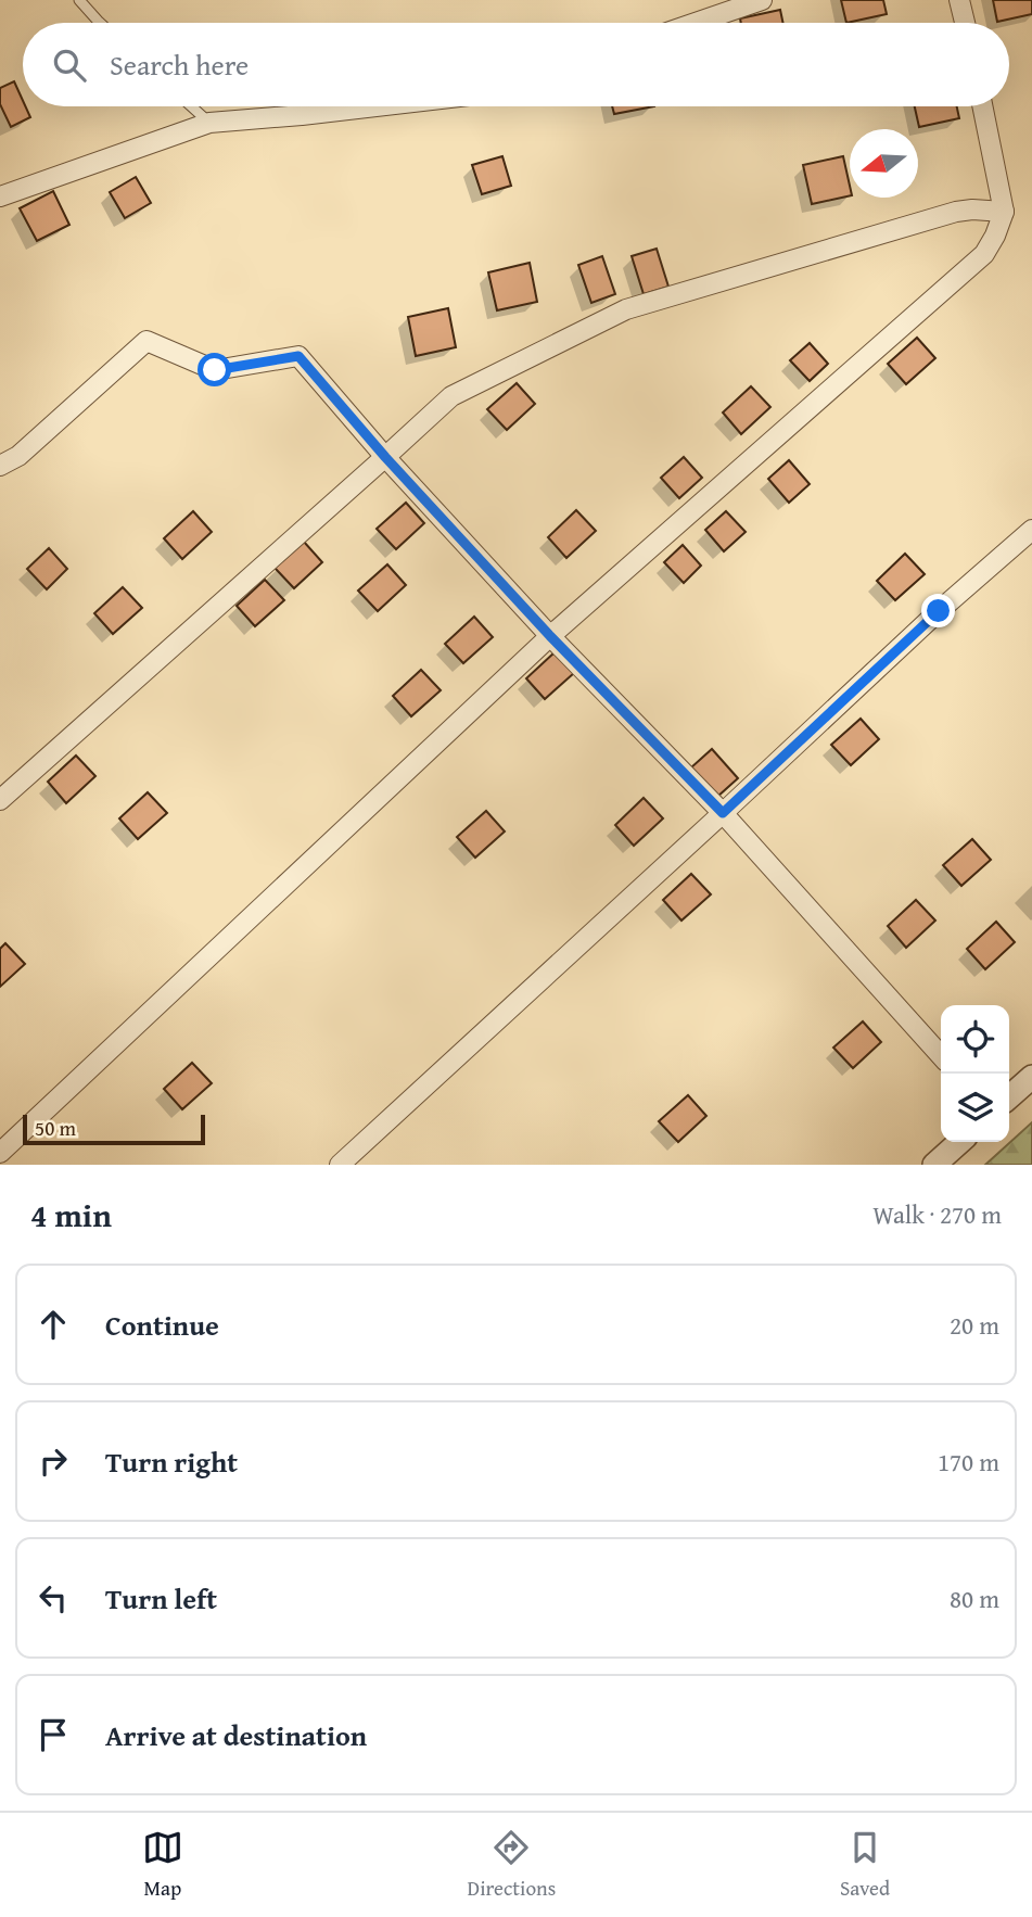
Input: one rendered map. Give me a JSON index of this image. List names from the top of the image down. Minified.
{"scale_bar":"50 m","north":"left","page":{"search":"Search here","scale":"50 m","heading":["4 min","Walk · 270 m"],"list":[["Continue","20 m"],["Turn right","170 m"],["Turn left","80 m"],"Arrive at destination"],"nav":["Map","Directions","Saved"]}}
